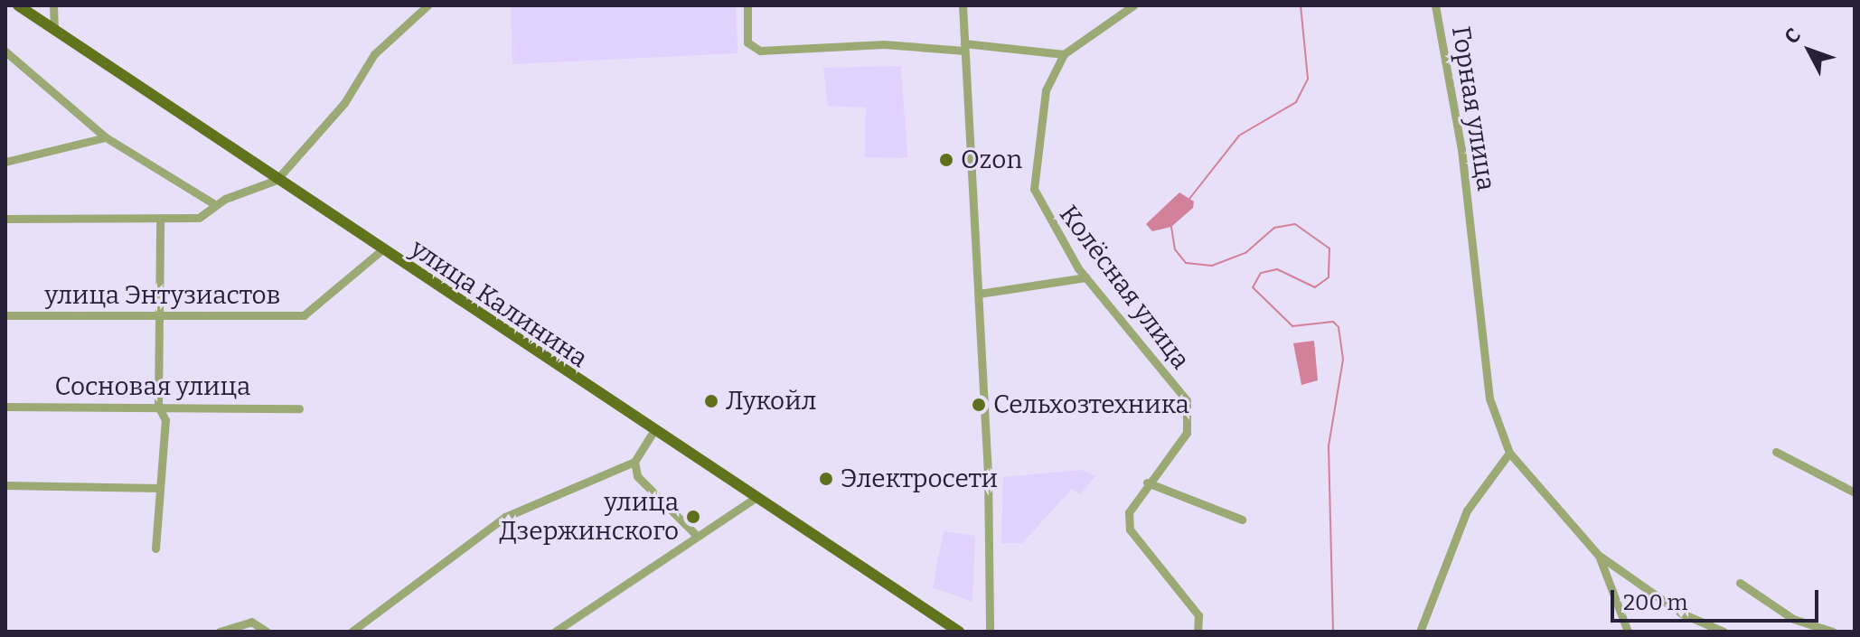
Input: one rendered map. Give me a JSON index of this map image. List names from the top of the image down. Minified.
{"streets":{"main road":["улица Калинина"],"street":["Горная улица","Колёсная улица","улица Энтузиастов","Сосновая улица"]},"crossings":[["улица Энтузиастов","улица Калинина"]],"places":["Ozon","Лукойл","Сельхозтехника","Электросети","улица Дзержинского"],"scale_bar":"200 m","north":"top left"}
